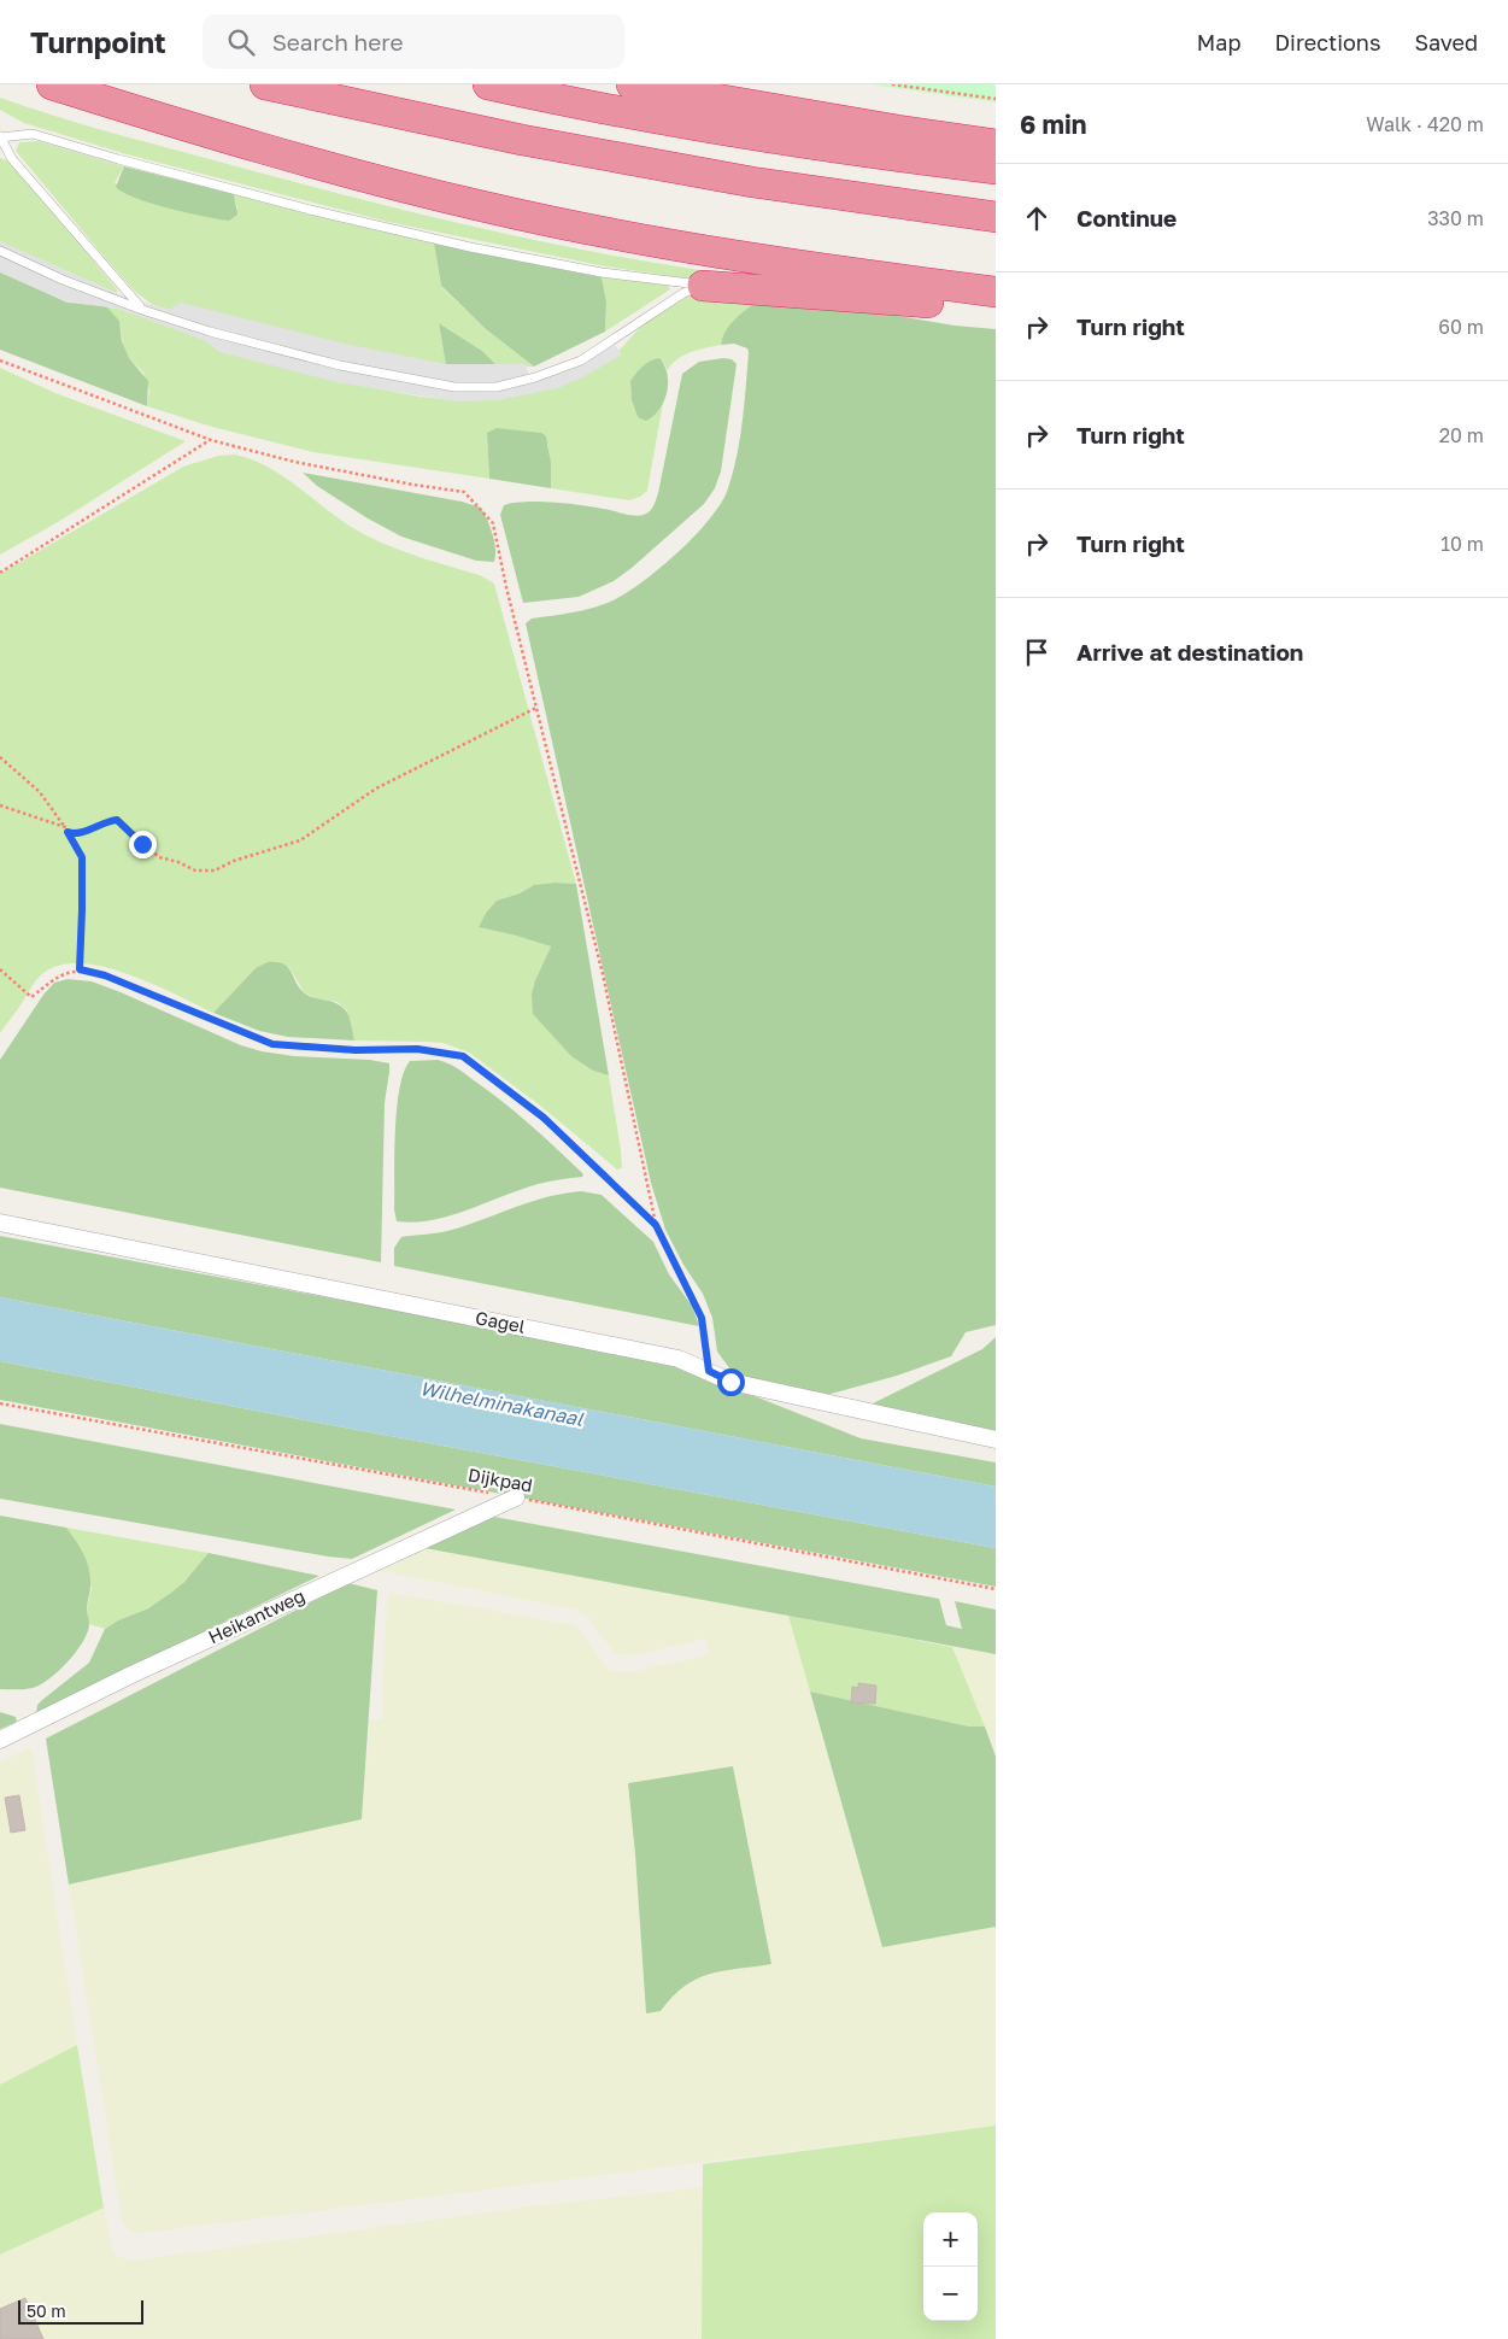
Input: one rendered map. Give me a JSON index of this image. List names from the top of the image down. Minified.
{"streets":{"street":["Gagel","Heikantweg"],"path":["Dijkpad"]},"crossings":[["Dijkpad","Heikantweg"]],"water":["Wilhelminakanaal"],"scale_bar":"50 m","page":{"header":"Turnpoint","search":"Search here","nav":["Map","Directions","Saved"],"heading":["6 min","Walk · 420 m"],"list":[["Continue","330 m"],["Turn right","60 m"],["Turn right","20 m"],["Turn right","10 m"],"Arrive at destination"],"map_buttons":["+","−"],"scale":"50 m"}}
